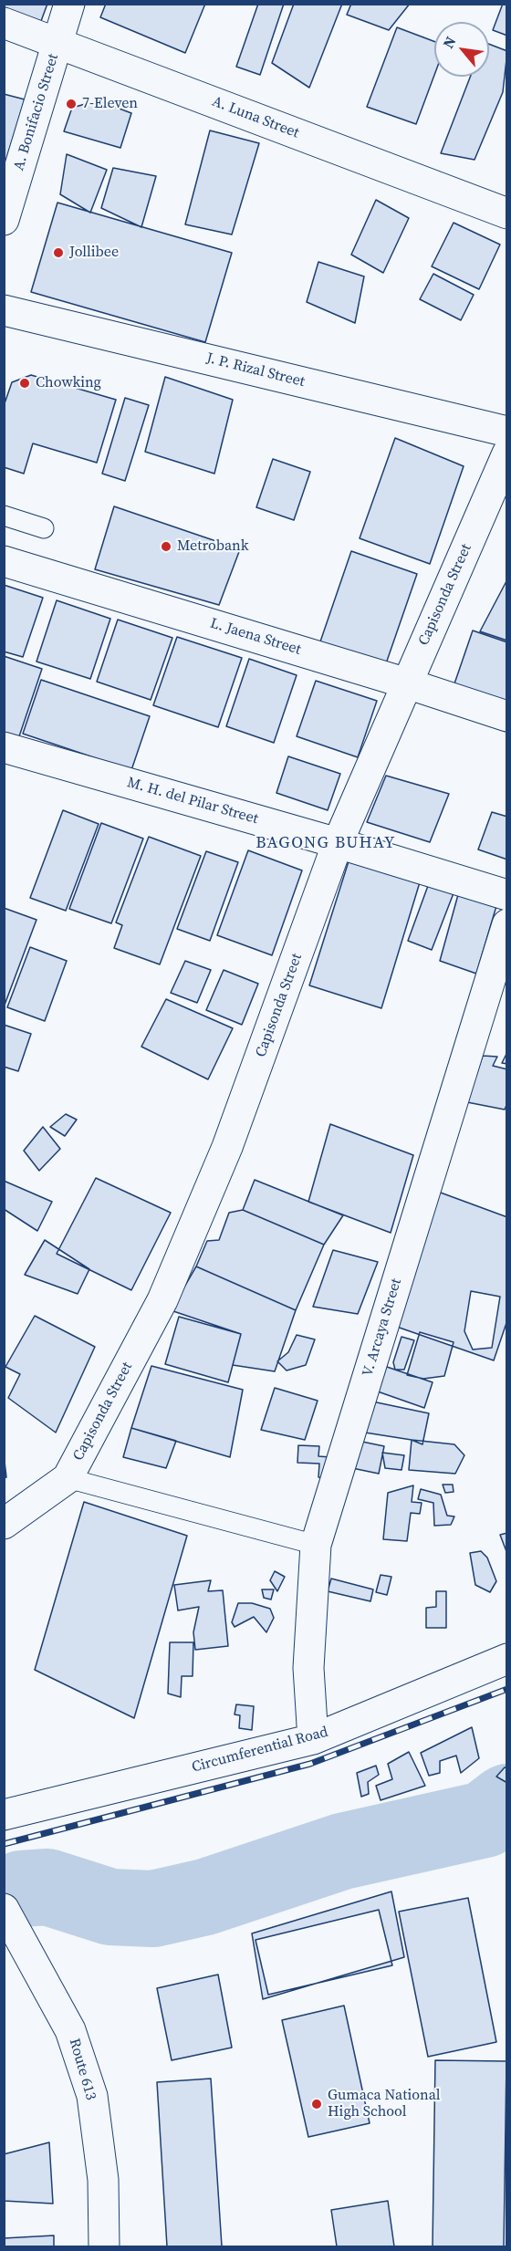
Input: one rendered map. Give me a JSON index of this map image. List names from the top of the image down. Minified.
{"streets":{"street":["A. Bonifacio Street","A. Luna Street","J. P. Rizal Street","Capisonda Street","L. Jaena Street","M. H. del Pilar Street","V. Arcaya Street","Circumferential Road","Route 613"]},"crossings":[["A. Bonifacio Street","A. Luna Street"],["Capisonda Street","L. Jaena Street"],["Capisonda Street","M. H. del Pilar Street"],["V. Arcaya Street","Circumferential Road"]],"districts":["BAGONG BUHAY"],"places":["7-Eleven","Jollibee","Chowking","Metrobank","Gumaca National High School"],"north":"top left"}
